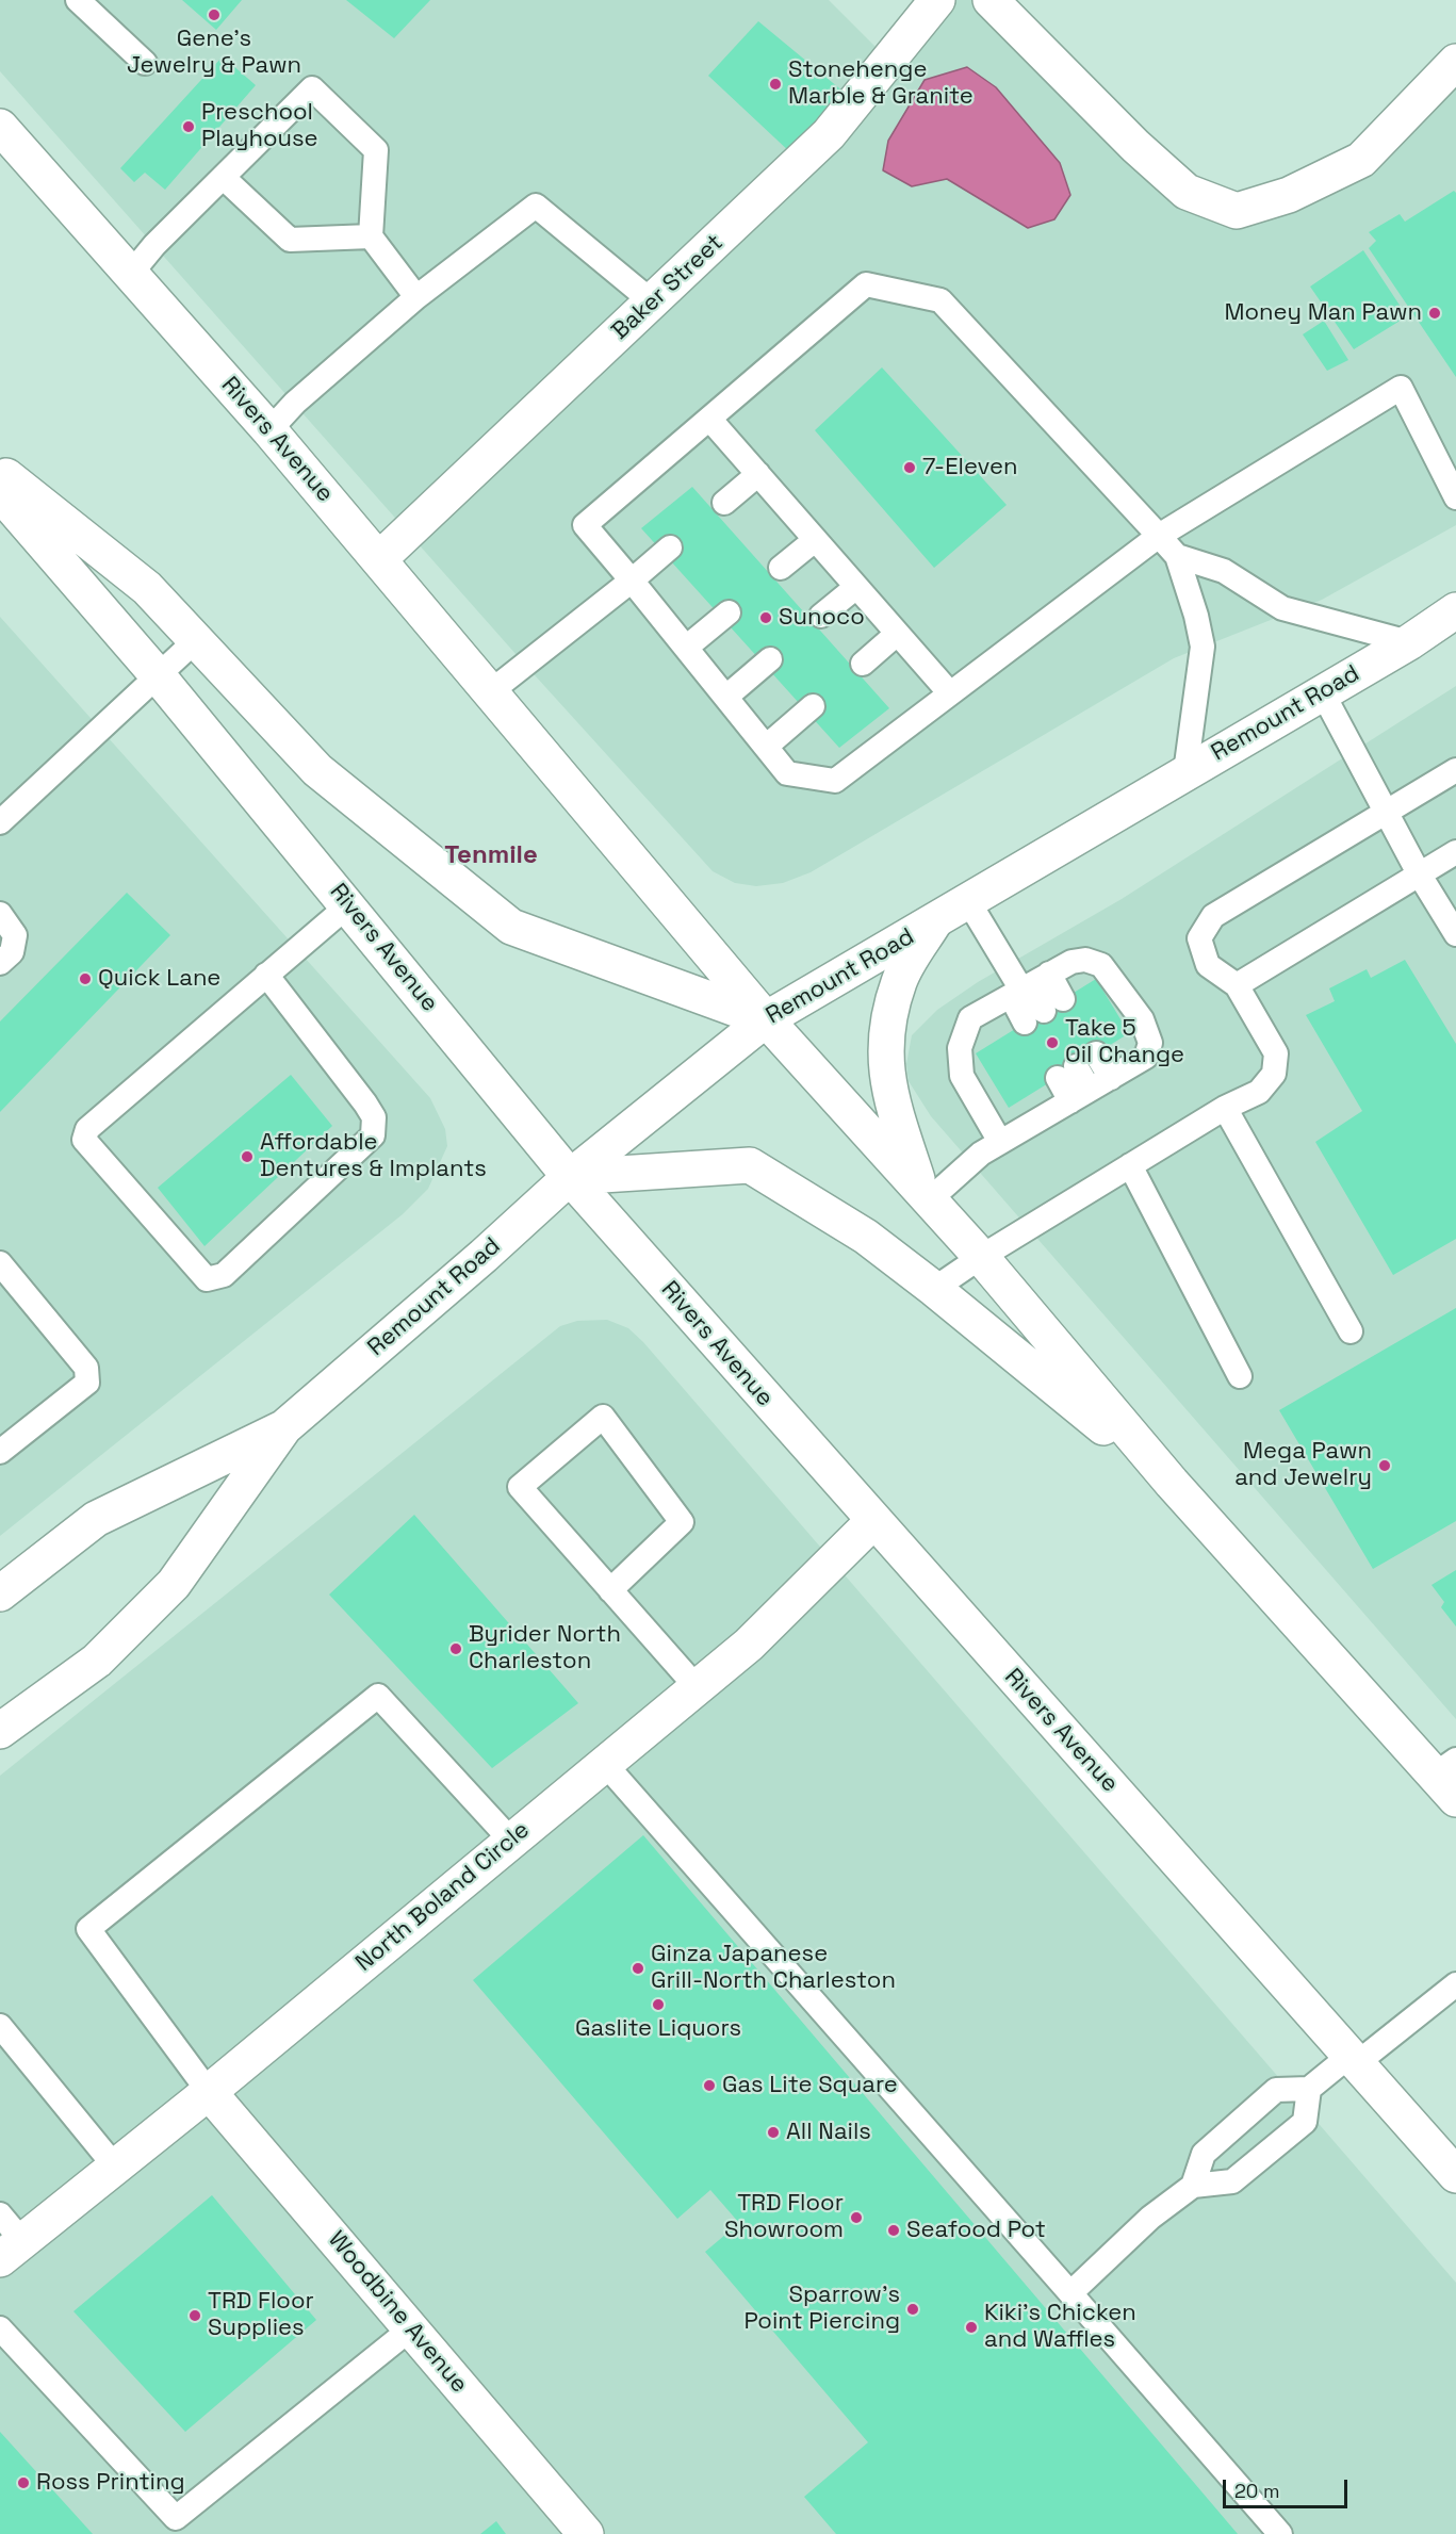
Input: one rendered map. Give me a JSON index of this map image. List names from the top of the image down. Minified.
{"streets":{"main road":["Baker Street","Rivers Avenue","Remount Road","North Boland Circle","Woodbine Avenue"]},"crossings":[["Baker Street","Rivers Avenue"],["Rivers Avenue","Remount Road"],["Rivers Avenue","North Boland Circle"],["North Boland Circle","Woodbine Avenue"]],"districts":["Tenmile"],"places":["Gene's Jewelry & Pawn","Stonehenge Marble & Granite","Preschool Playhouse","Money Man Pawn","7-Eleven","Sunoco","Quick Lane","Take 5 Oil Change","Affordable Dentures & Implants","Mega Pawn and Jewelry","Byrider North Charleston","Ginza Japanese Grill-North Charleston","Gaslite Liquors","Gas Lite Square","All Nails","TRD Floor Showroom","Seafood Pot","Sparrow's Point Piercing","TRD Floor Supplies","Kiki's Chicken and Waffles","Ross Printing"],"scale_bar":"20 m"}
